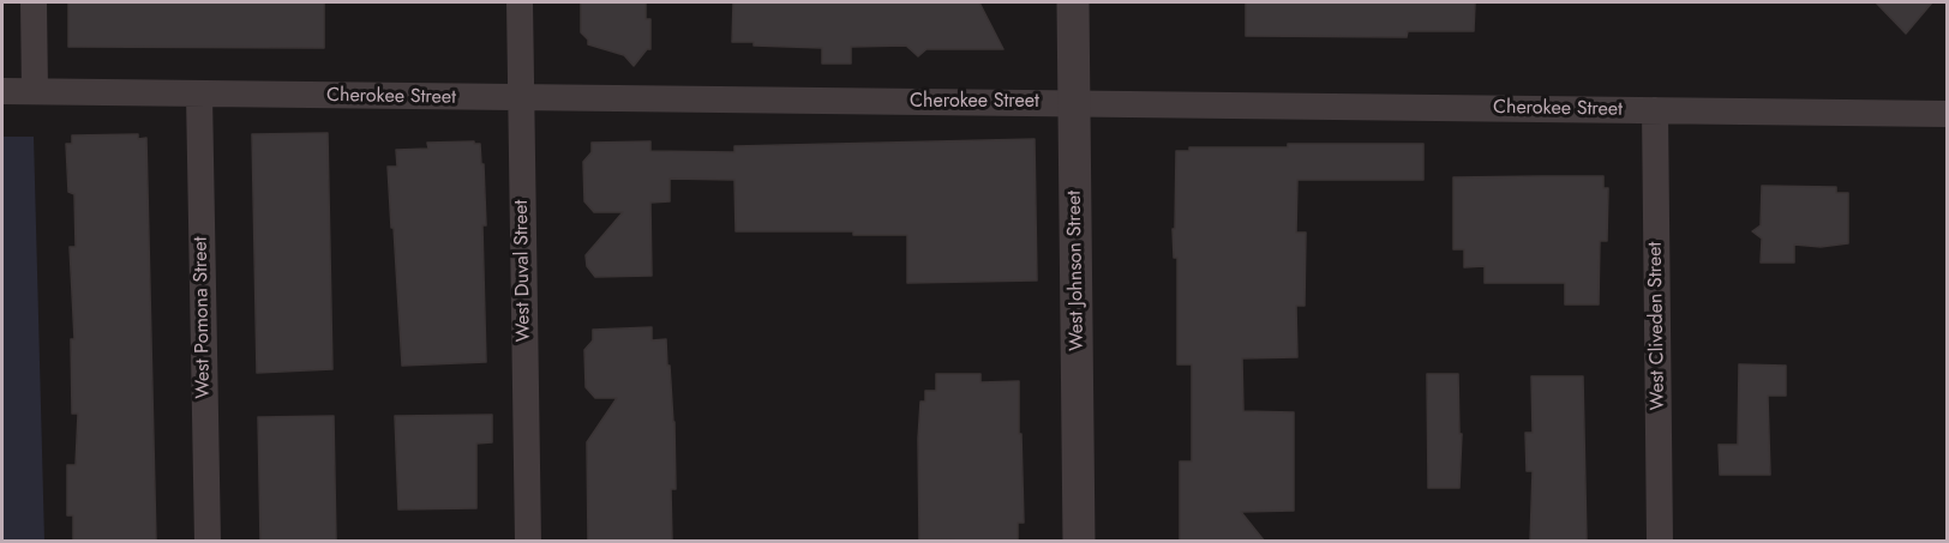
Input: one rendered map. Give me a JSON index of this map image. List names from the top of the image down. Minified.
{"streets":{"street":["Cherokee Street","West Duval Street","West Johnson Street","West Pomona Street","West Cliveden Street"]},"crossings":[["Cherokee Street","West Duval Street"],["Cherokee Street","West Johnson Street"],["Cherokee Street","West Pomona Street"],["Cherokee Street","West Cliveden Street"]]}
